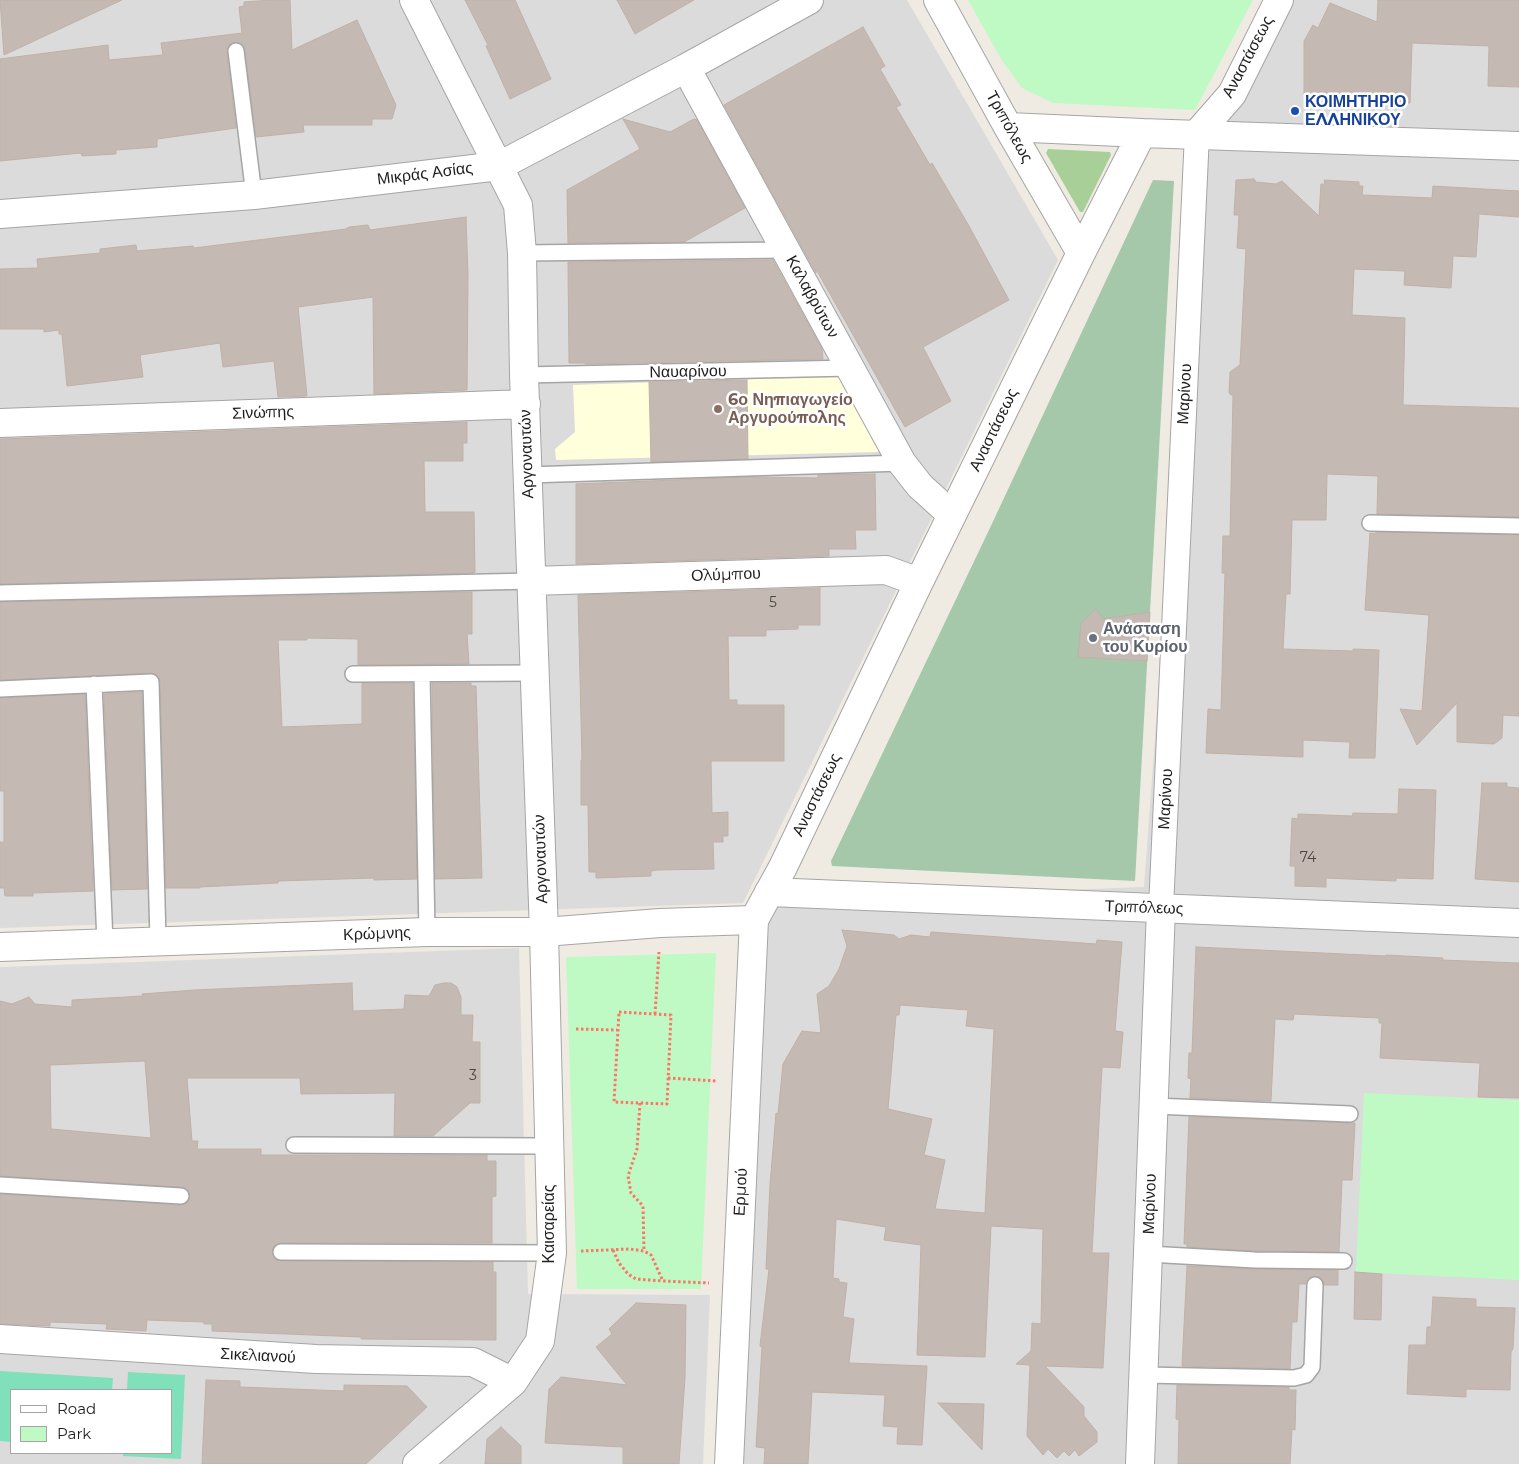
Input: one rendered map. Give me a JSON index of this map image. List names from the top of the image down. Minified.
{"streets":{"street":["Αναστάσεως","Τριπόλεως","Μικράς Ασίας","Καλαβρύτων","Μαρίνου","Σινώπης","Αργοναυτών","Ολύμπου","Κρώμνης","Ερμού","Καισαρείας","Σικελιανού"],"lane":["Ναυαρίνου"]},"crossings":[["Αναστάσεως","Τριπόλεως"],["Αναστάσεως","Καλαβρύτων"],["Αναστάσεως","Μαρίνου"],["Αναστάσεως","Ολύμπου"],["Αναστάσεως","Κρώμνης"],["Αναστάσεως","Ερμού"],["Τριπόλεως","Μαρίνου"],["Μικράς Ασίας","Καλαβρύτων"],["Μικράς Ασίας","Αργοναυτών"],["Καλαβρύτων","Ναυαρίνου"],["Ναυαρίνου","Αργοναυτών"],["Σινώπης","Αργοναυτών"],["Αργοναυτών","Ολύμπου"],["Αργοναυτών","Κρώμνης"],["Αργοναυτών","Καισαρείας"],["Κρώμνης","Ερμού"],["Κρώμνης","Καισαρείας"],["Καισαρείας","Σικελιανού"]],"places":["ΚΟΙΜΗΤΗΡΙΟ ΕΛΛΗΝΙΚΟΥ","6ο Νηπιαγωγείο Αργυρούπολης","Ανάσταση του Κυρίου"],"house_numbers":["5","74","3"],"legend":["Road","Park"]}
